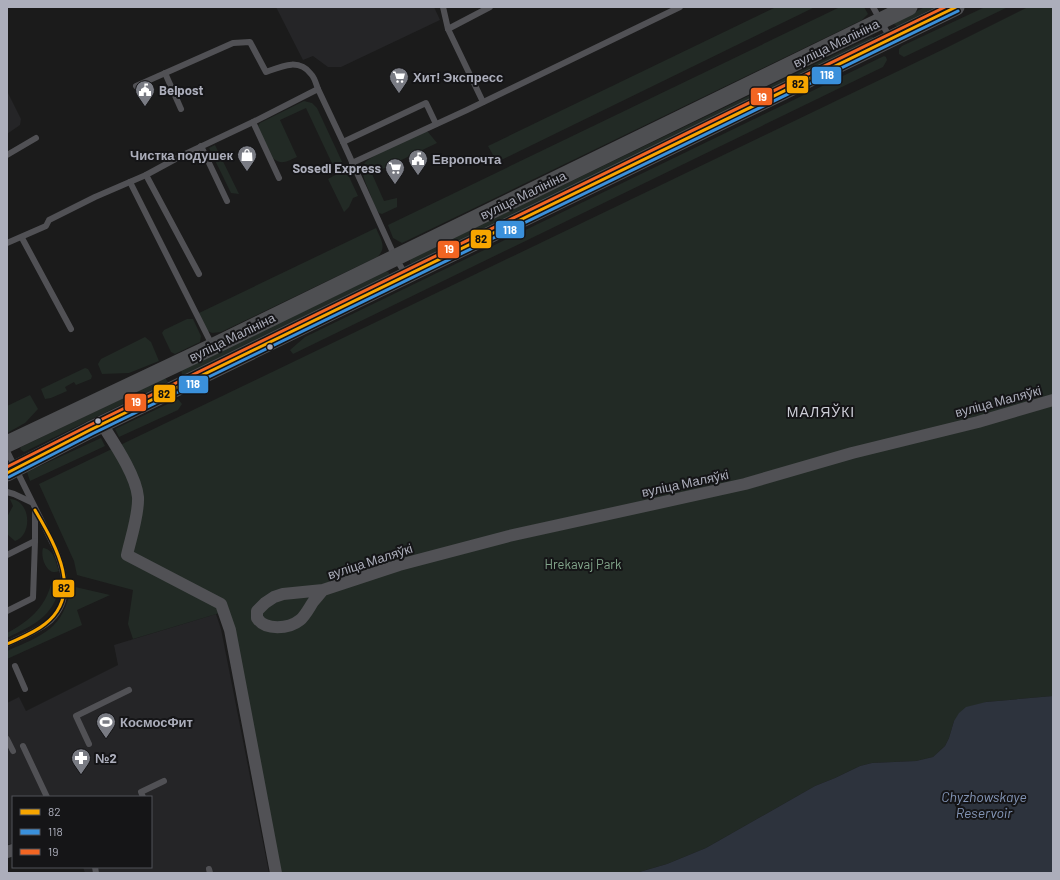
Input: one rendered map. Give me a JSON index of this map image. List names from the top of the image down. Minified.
{"streets":{"main road":["вуліца Малініна"],"street":["вуліца Маляўкі"]},"districts":["МАЛЯЎКІ"],"water":["Chyzhowskaye Reservoir"],"parks":["Hrekavaj Park"],"places":{"supermarket":["Хит! Экспресс","Sosedi Express"],"public building":["Belpost","Европочта"],"shop":["Чистка подушек"],"sports":["КосмосФит"],"pharmacy":["№2"]},"lines":["transit line 82","transit line 19","transit line 118"],"legend":["82","118","19"]}
